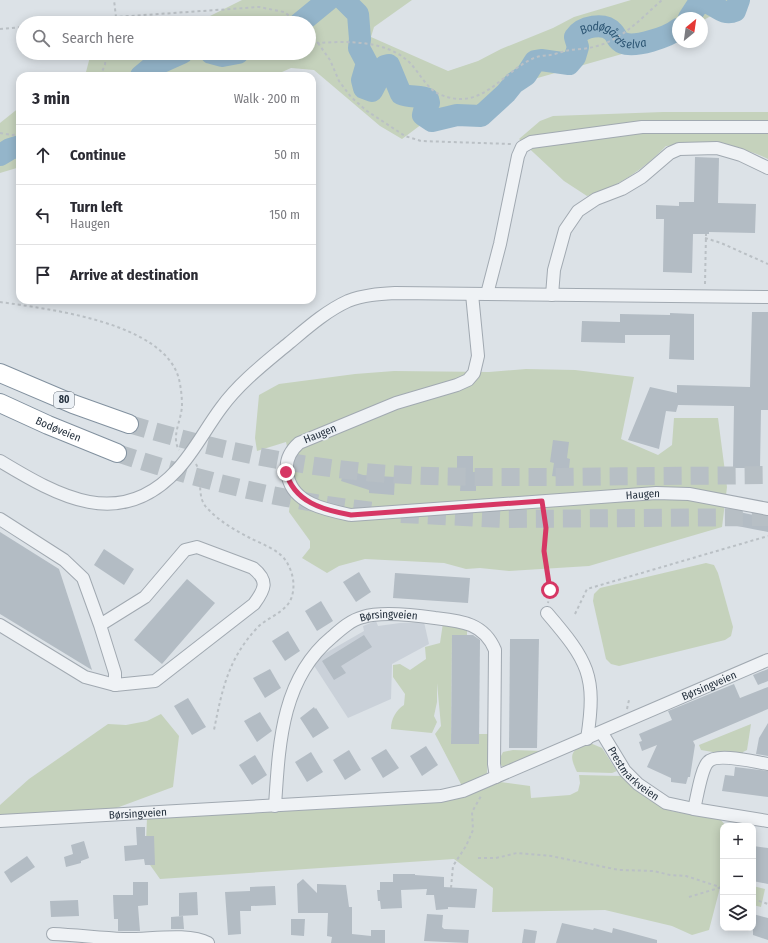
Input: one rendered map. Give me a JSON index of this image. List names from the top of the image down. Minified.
{"streets":{"highway":["80","Bodøveien"],"street":["Haugen","Børsingveien","Prestmarkveien"]},"crossings":[["Børsingveien","Prestmarkveien"]],"water":["Bodøgårdselva"],"north":"top right","page":{"search":"Search here","heading":["3 min","Walk · 200 m"],"list":[["Continue","50 m"],["Turn left","Haugen","150 m"],"Arrive at destination"],"map_buttons":["+","−"]}}
